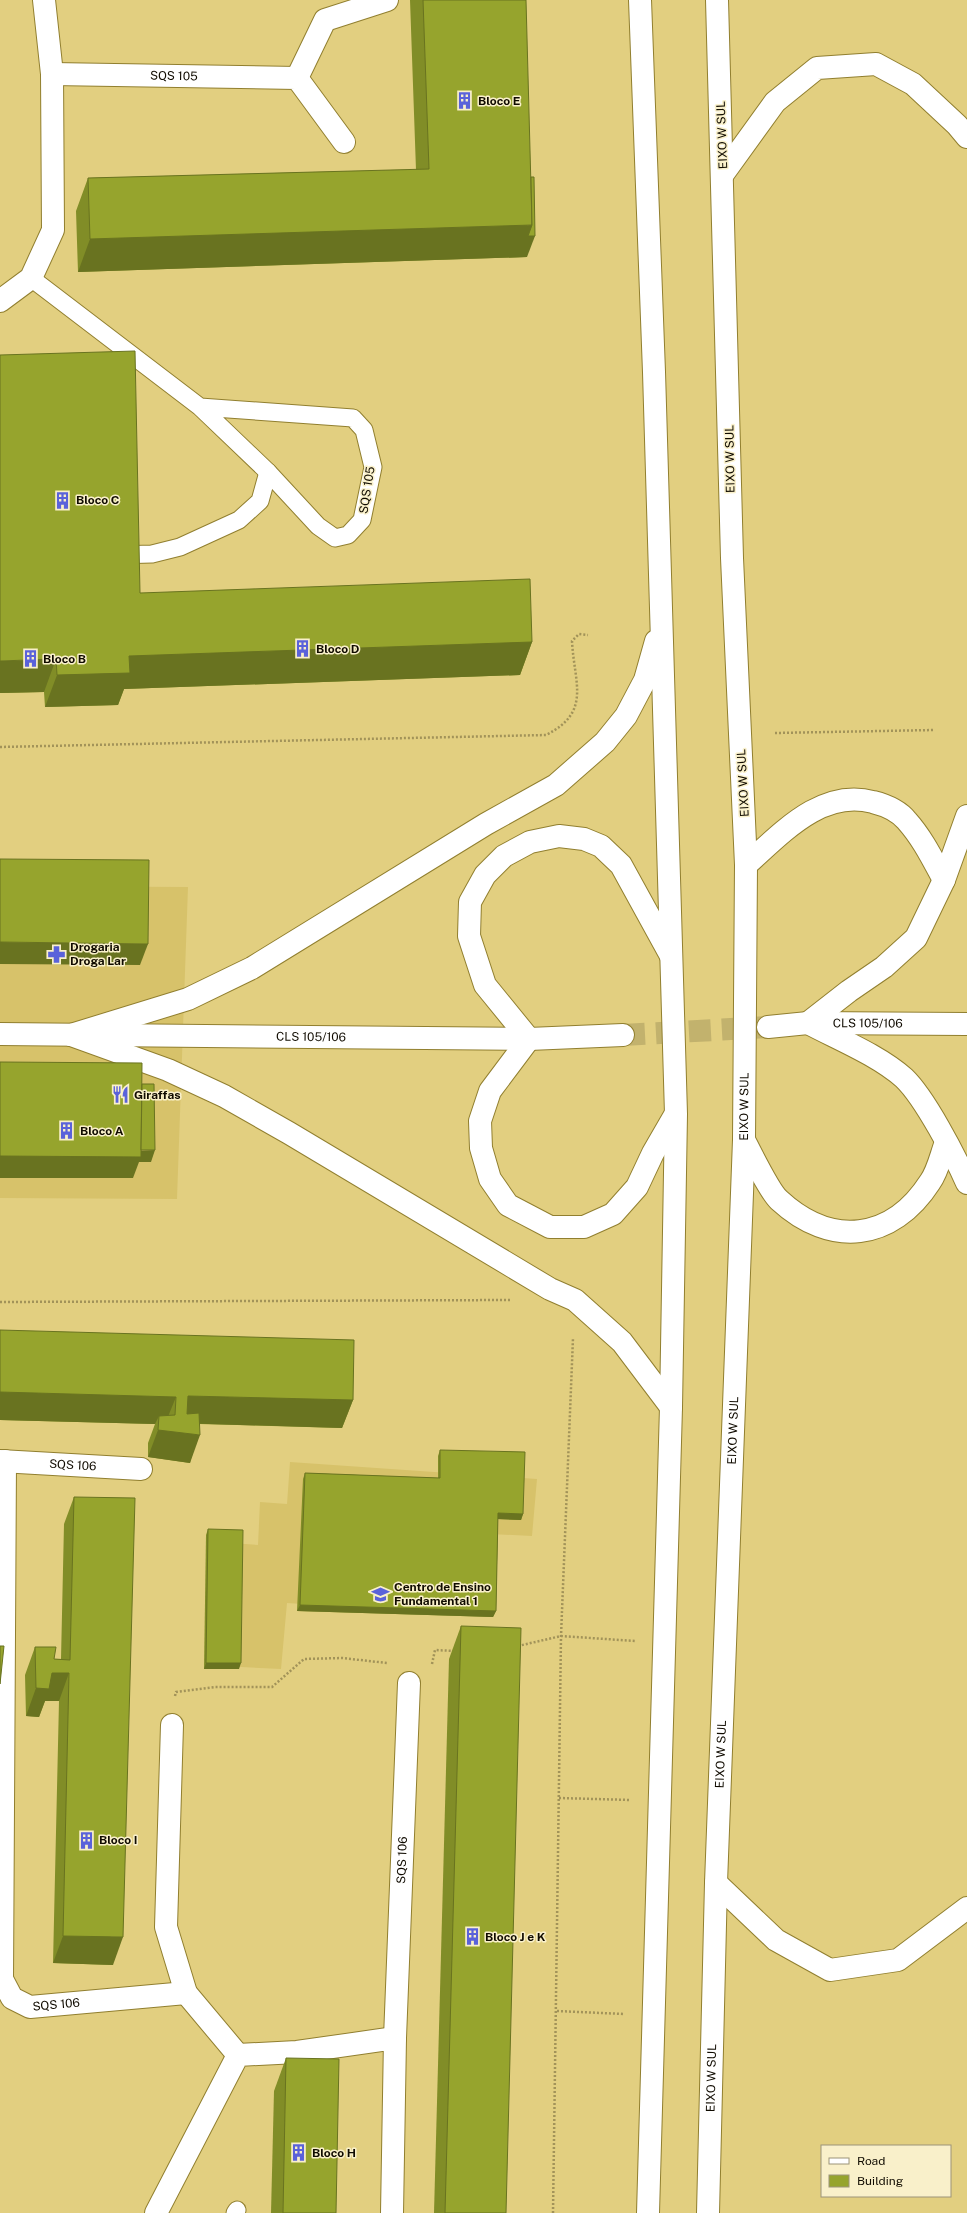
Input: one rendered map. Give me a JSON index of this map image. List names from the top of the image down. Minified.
{"streets":{"main road":["SQS 105","EIXO W SUL","CLS 105/106","SQS 106"]},"places":{"building":["Bloco E","Bloco C","Bloco D","Bloco B","Bloco A","Bloco I","Bloco J e K","Bloco H"],"pharmacy":["Drogaria Droga Lar"],"restaurant":["Giraffas"],"school or university":["Centro de Ensino Fundamental 1"]},"legend":["Road","Building"]}
